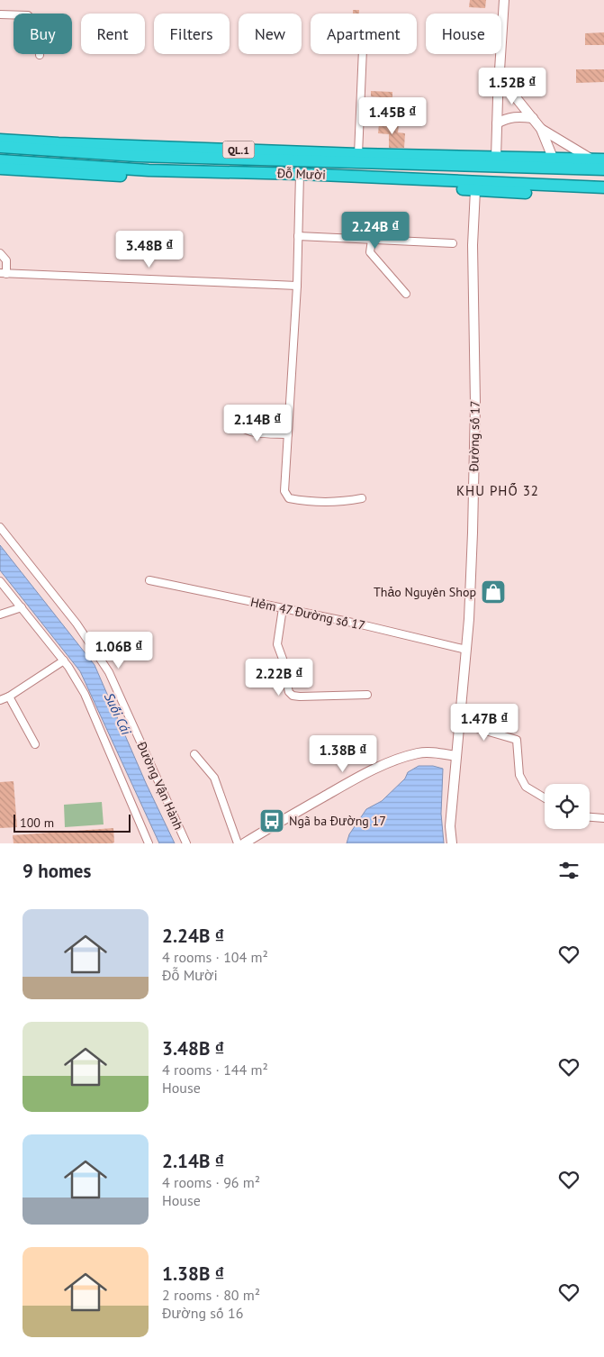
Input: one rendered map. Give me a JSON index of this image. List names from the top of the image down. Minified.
{"streets":{"highway":["QL.1","Đỗ Mười"],"street":["Đường số 17","Hẻm 47 Đường số 17","Đường Vận Hành"]},"crossings":[["Đỗ Mười","Đường số 17"],["Đường số 17","Hẻm 47 Đường số 17"]],"districts":["KHU PHỐ 32"],"water":["Suối Cái"],"places":{"shop":["Thảo Nguyên Shop"],"bus stop":["Ngã ba Đường 17"]},"scale_bar":"100 m","page":{"chip":["Buy","Rent","Filters","New","Apartment","House"],"price":["1.52B ₫","1.45B ₫","2.24B ₫","3.48B ₫","2.14B ₫","1.06B ₫","2.22B ₫","1.47B ₫","1.38B ₫"],"scale":"100 m","heading":"9 homes","list":[{"name":"2.24B ₫","note":"4 rooms · 104 m² · Đỗ Mười"},{"name":"3.48B ₫","note":"4 rooms · 144 m² · House"},{"name":"2.14B ₫","note":"4 rooms · 96 m² · House"},{"name":"1.38B ₫","note":"2 rooms · 80 m² · Đường số 16"}]}}
